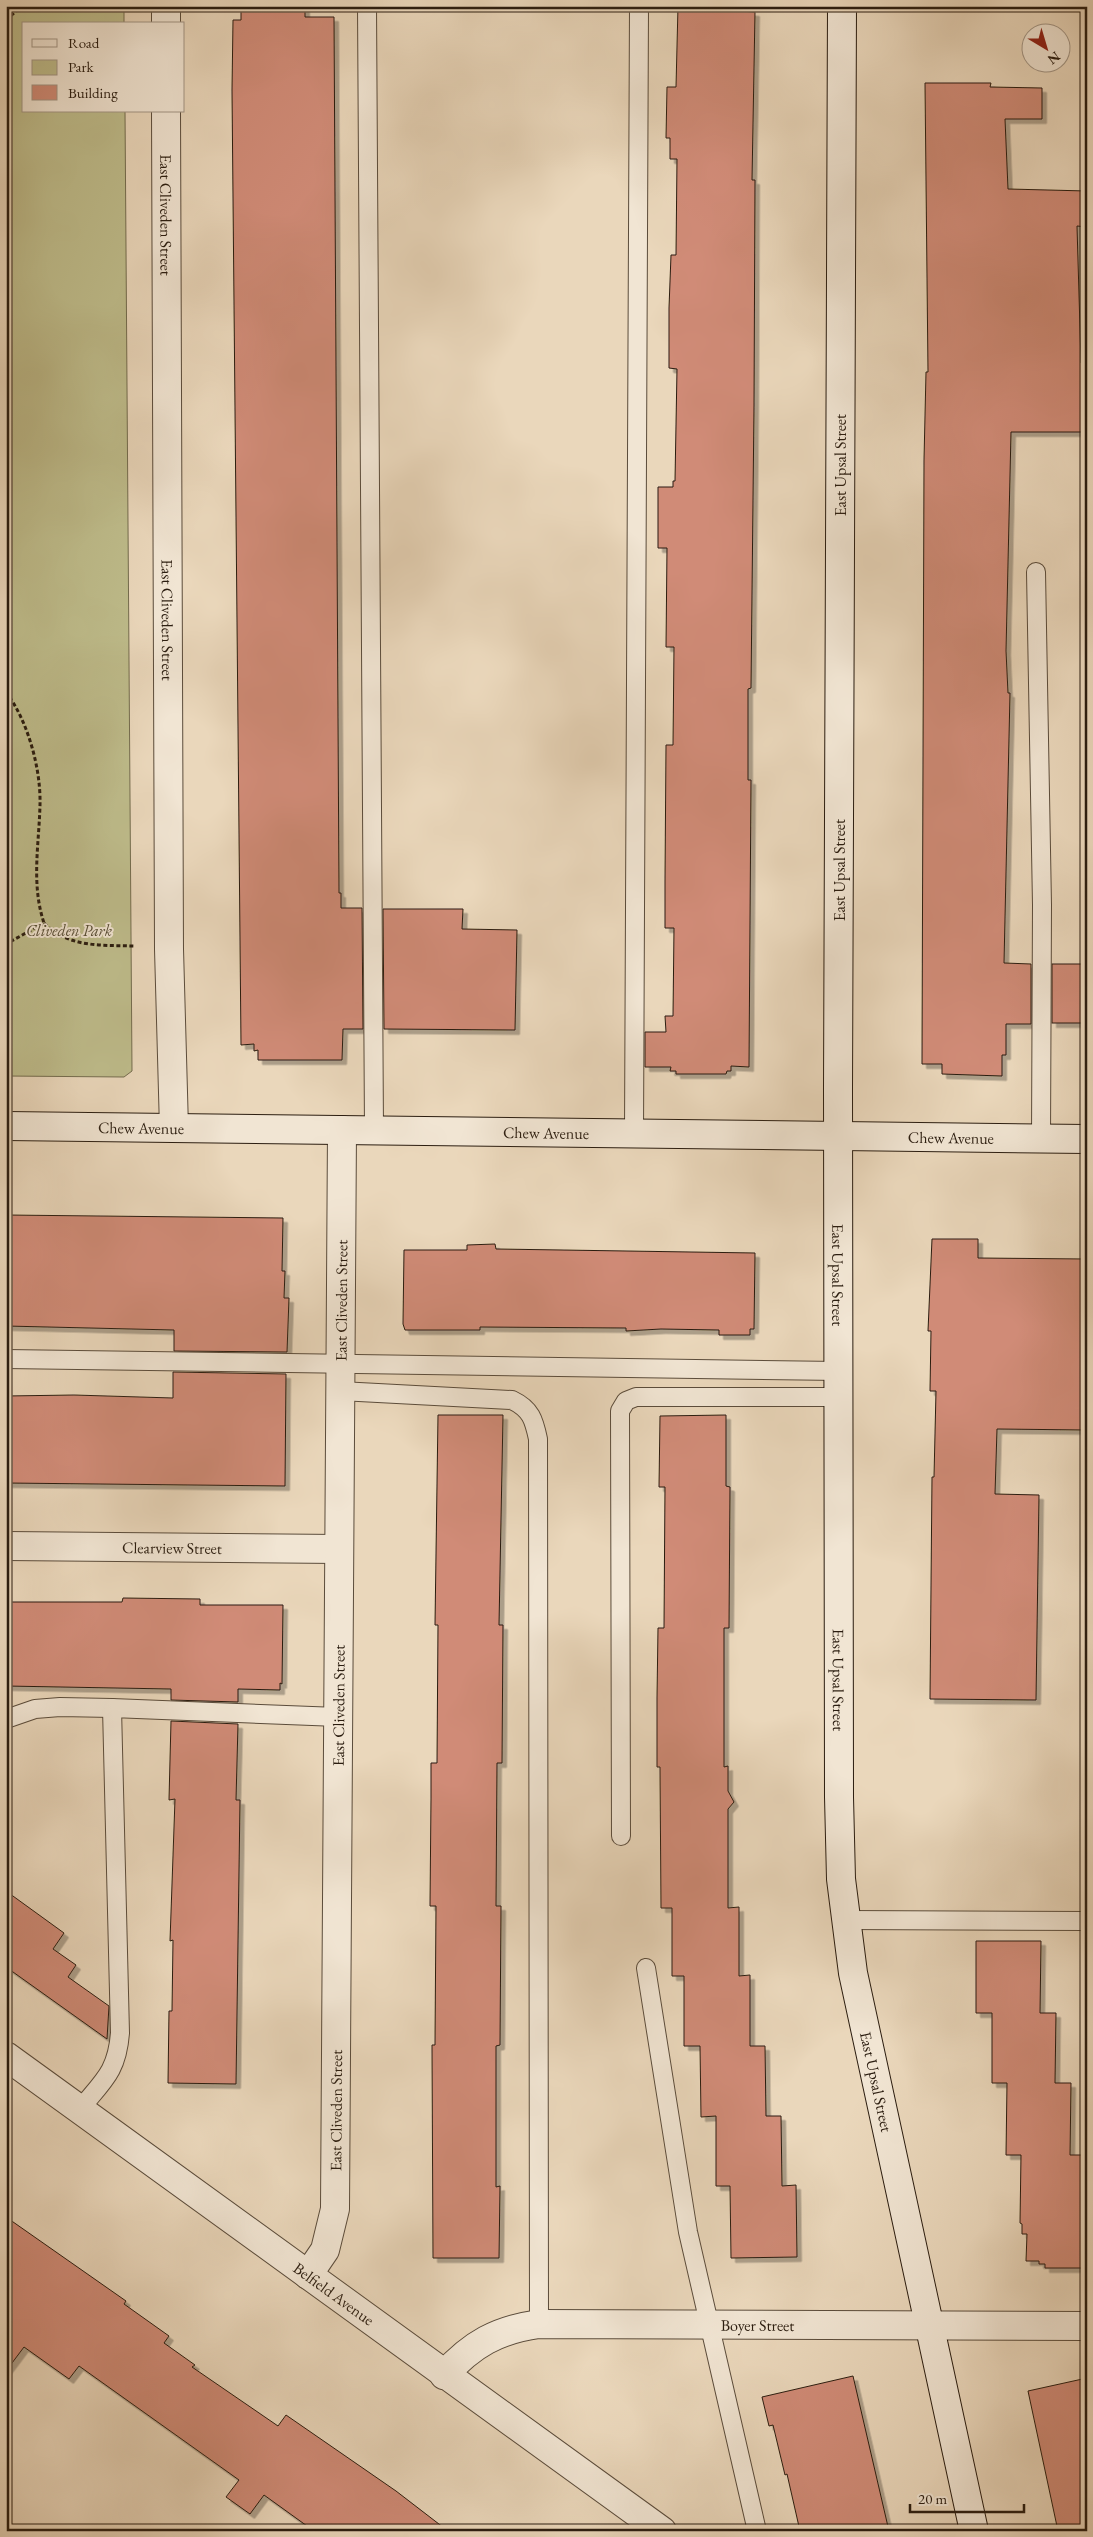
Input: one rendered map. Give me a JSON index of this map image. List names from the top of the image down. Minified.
{"streets":{"street":["East Cliveden Street","East Upsal Street","Chew Avenue","Clearview Street","Belfield Avenue","Boyer Street"]},"crossings":[["East Cliveden Street","Chew Avenue"],["East Cliveden Street","Clearview Street"],["East Cliveden Street","Belfield Avenue"],["East Upsal Street","Chew Avenue"],["East Upsal Street","Boyer Street"],["Belfield Avenue","Boyer Street"]],"parks":["Cliveden Park"],"legend":["Road","Park","Building"],"scale_bar":"20 m","north":"bottom right"}
